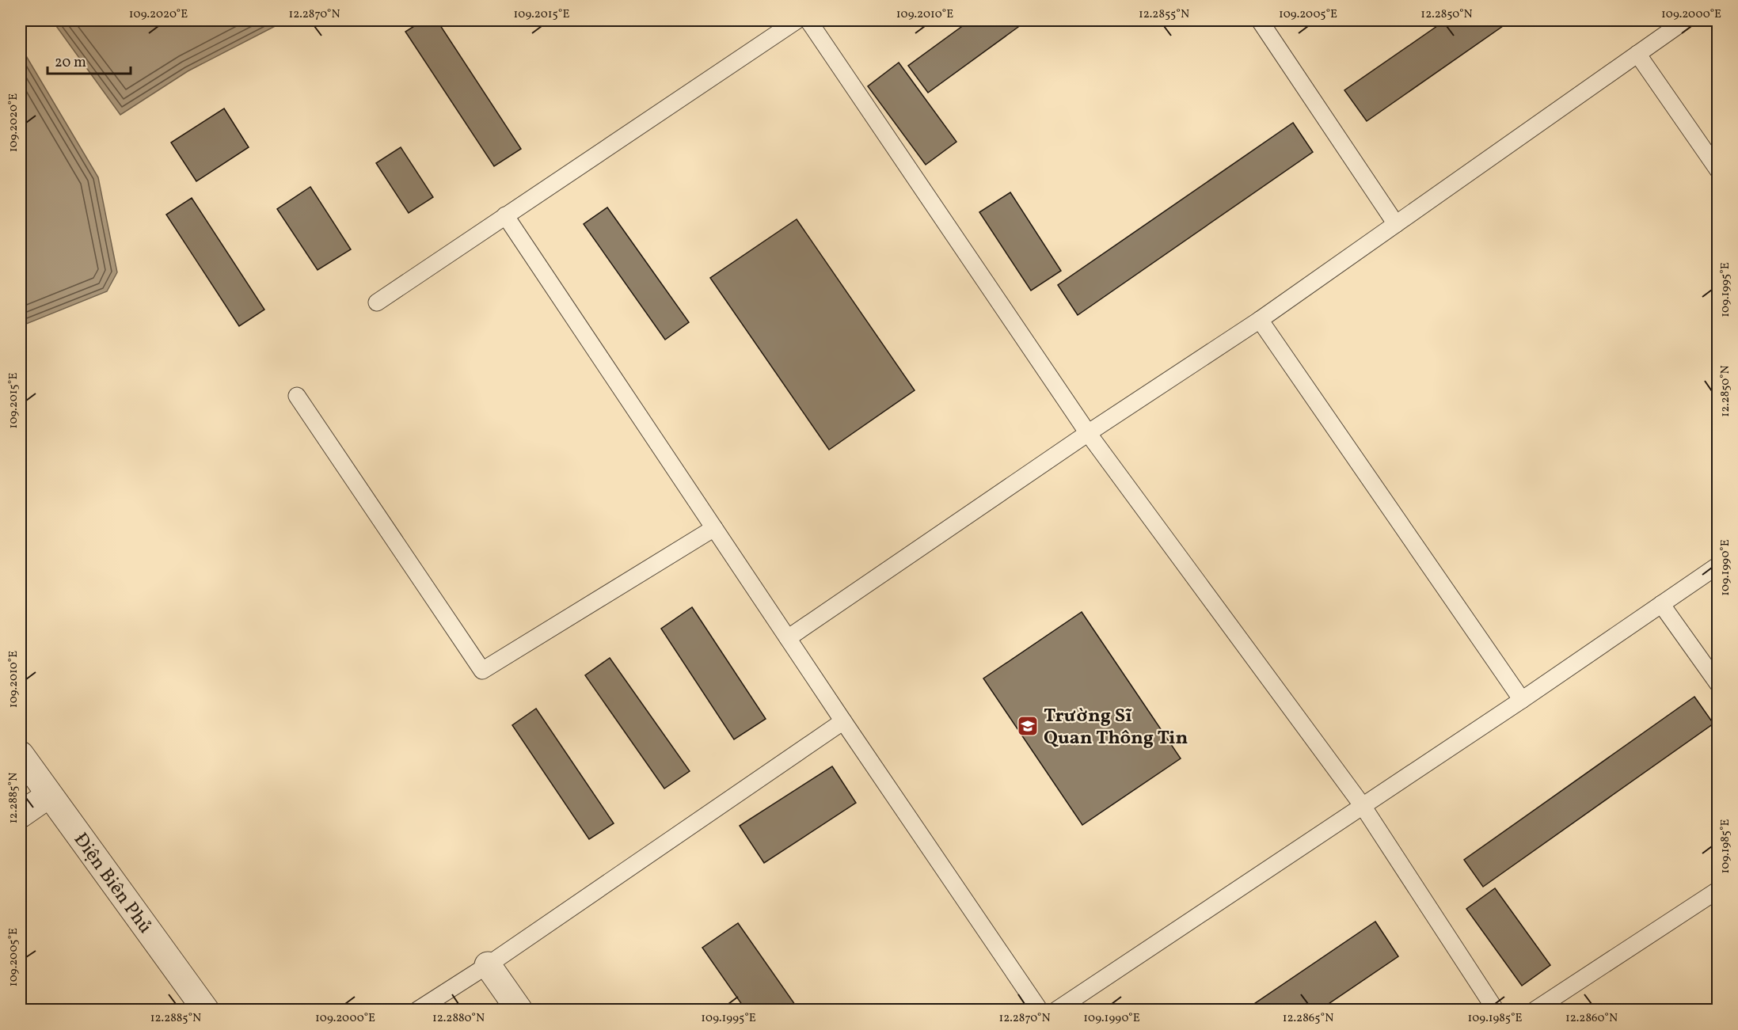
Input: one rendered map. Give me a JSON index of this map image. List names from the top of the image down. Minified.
{"streets":{"street":["Điện Biên Phủ"]},"places":{"school or university":["Trường Sĩ Quan Thông Tin"]},"scale_bar":"20 m","coordinates":["109.2020°E","12.2870°N","109.2015°E","109.2010°E","12.2855°N","109.2005°E","12.2850°N","109.2000°E","109.1995°E","109.1990°E","12.2885°N","109.1985°E","12.2880°N","12.2865°N","12.2860°N"]}
